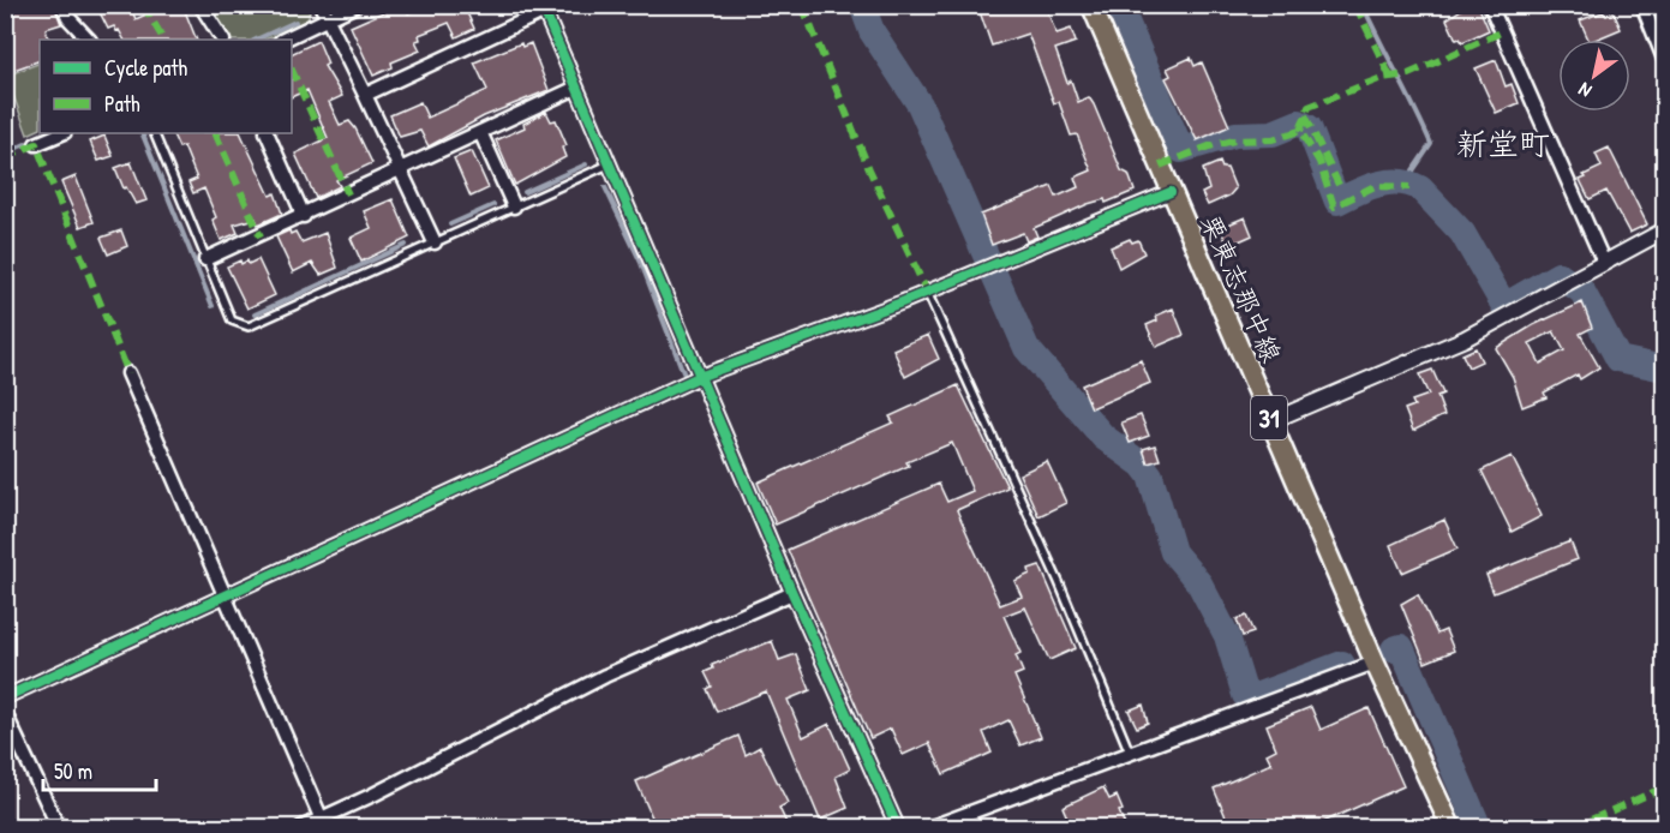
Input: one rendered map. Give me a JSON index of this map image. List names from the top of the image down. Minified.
{"streets":{"main road":["栗東志那中線","31"]},"districts":["新堂町"],"legend":["Cycle path","Path"],"scale_bar":"50 m","north":"bottom left"}
